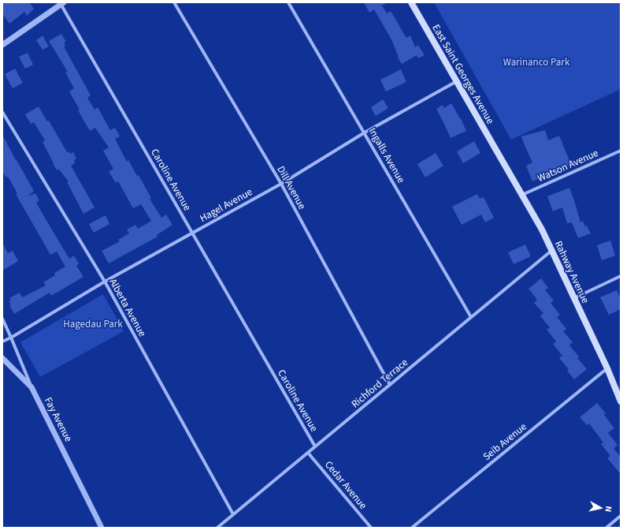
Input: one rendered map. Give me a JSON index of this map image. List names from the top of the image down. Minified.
{"streets":{"main road":["East Saint Georges Avenue","Rahway Avenue"],"street":["Ingalls Avenue","Watson Avenue","Caroline Avenue","Dill Avenue","Hagel Avenue","Alberta Avenue","Richford Terrace","Fay Avenue","Seib Avenue","Cedar Avenue"]},"crossings":[["East Saint Georges Avenue","Hagel Avenue"],["East Saint Georges Avenue","Rahway Avenue"],["Ingalls Avenue","Hagel Avenue"],["Ingalls Avenue","Richford Terrace"],["Watson Avenue","Rahway Avenue"],["Caroline Avenue","Hagel Avenue"],["Caroline Avenue","Richford Terrace"],["Dill Avenue","Hagel Avenue"],["Dill Avenue","Richford Terrace"],["Hagel Avenue","Alberta Avenue"],["Hagel Avenue","Fay Avenue"],["Rahway Avenue","Richford Terrace"],["Rahway Avenue","Seib Avenue"],["Alberta Avenue","Richford Terrace"],["Richford Terrace","Cedar Avenue"]],"parks":["Warinanco Park","Hagedau Park"],"north":"right"}
